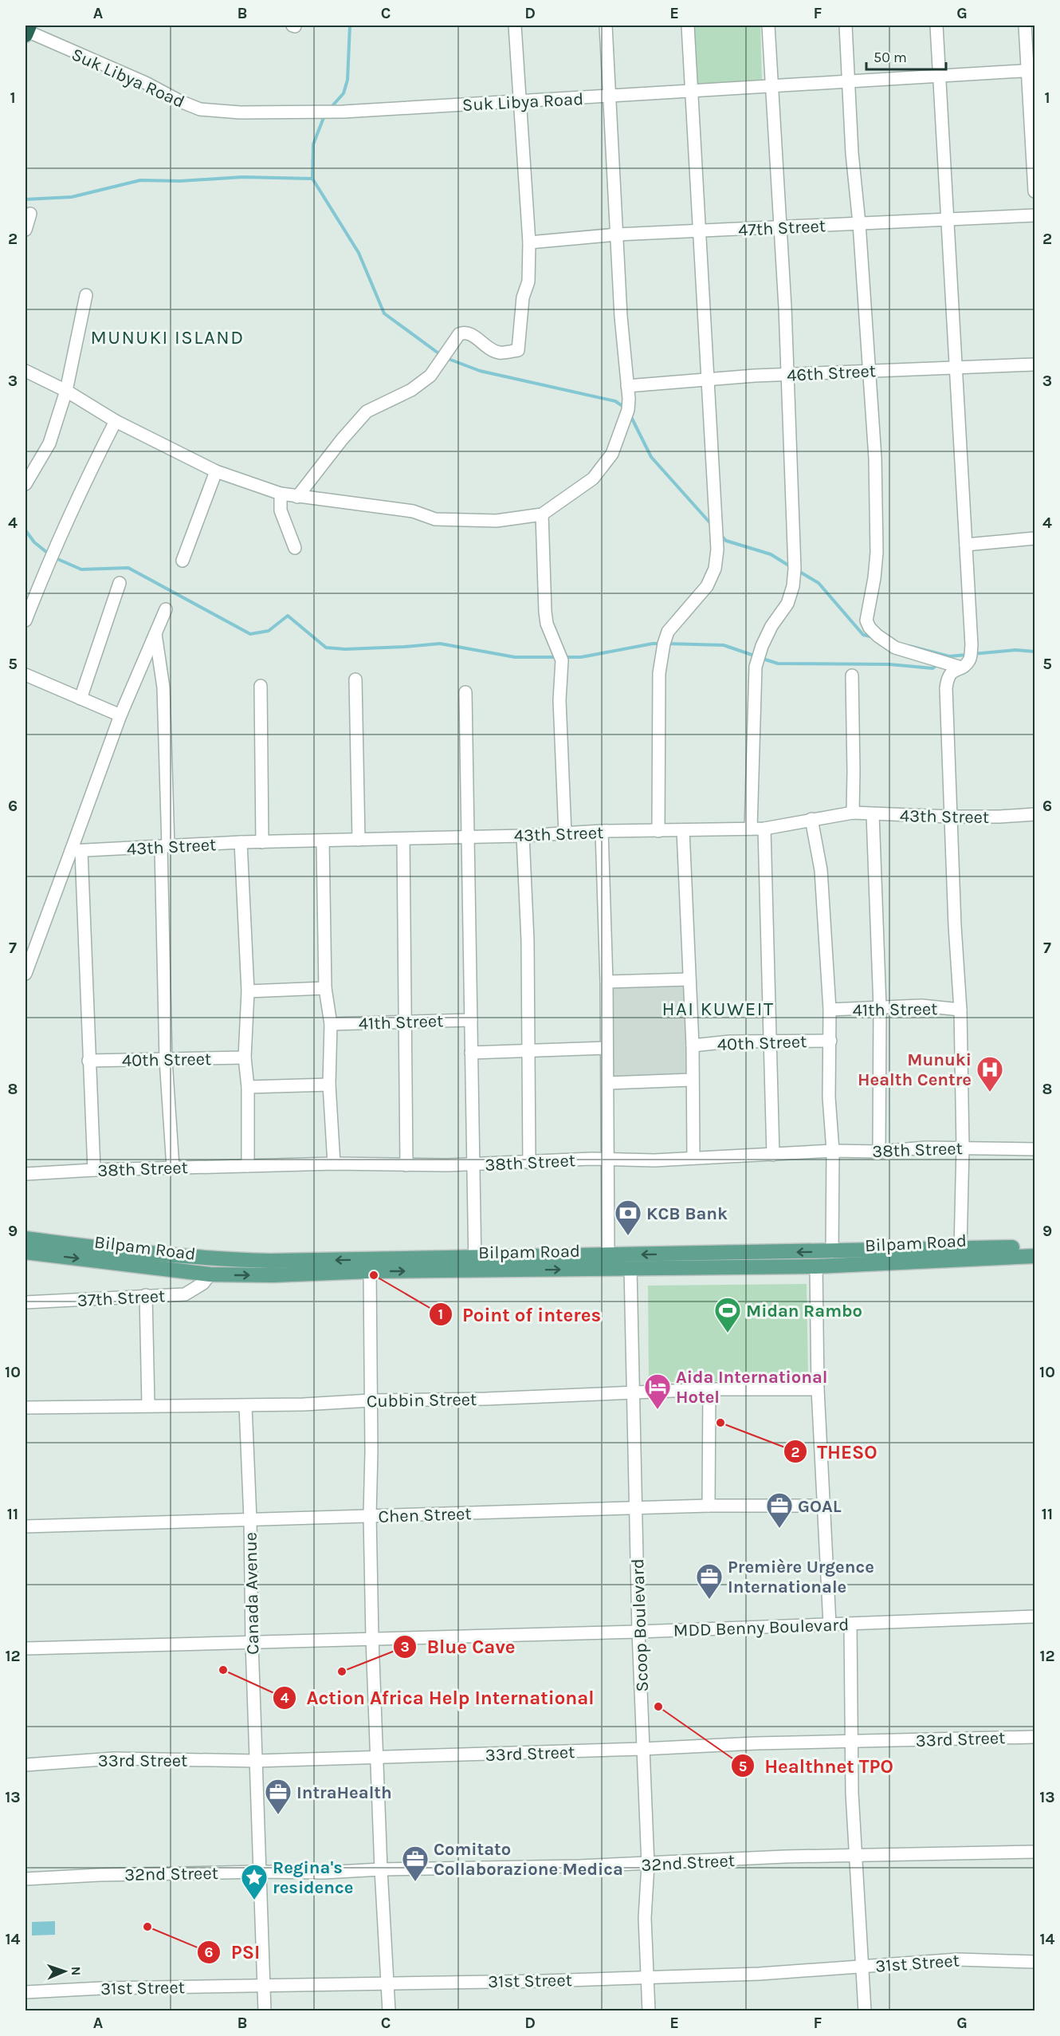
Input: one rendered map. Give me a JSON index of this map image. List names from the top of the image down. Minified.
{"streets":{"main road":["Bilpam Road"],"street":["Suk Libya Road","47th Street","46th Street","43th Street","41th Street","40th Street","38th Street","37th Street","Cubbin Street","Chen Street","Canada Avenue","Scoop Boulevard","MDD Benny Boulevard","33rd Street","32nd Street","31st Street"]},"crossings":[["Bilpam Road","37th Street"],["Bilpam Road","Scoop Boulevard"],["Cubbin Street","Canada Avenue"],["Cubbin Street","Scoop Boulevard"],["Chen Street","Canada Avenue"],["Chen Street","Scoop Boulevard"],["Canada Avenue","MDD Benny Boulevard"],["Canada Avenue","33rd Street"],["Canada Avenue","32nd Street"],["Canada Avenue","31st Street"],["Scoop Boulevard","MDD Benny Boulevard"],["Scoop Boulevard","33rd Street"],["Scoop Boulevard","32nd Street"],["Scoop Boulevard","31st Street"]],"districts":["MUNUKI ISLAND","HAI KUWEIT"],"places":{"hospital":["Munuki Health Centre"],"bank":["KCB Bank"],"other":["Point of interes","THESO","Action Africa Help International","Blue Cave","Healthnet TPO","PSI"],"sports":["Midan Rambo"],"hotel":["Aida International Hotel"],"office":["GOAL","Première Urgence Internationale","IntraHealth","Comitato Collaborazione Medica"],"place":["Regina's residence"]},"scale_bar":"50 m","north":"right","grid":{"columns":["A","B","C","D","E","F","G"],"rows":["1","2","3","4","5","6","7","8","9","10","11","12","13","14"]}}
